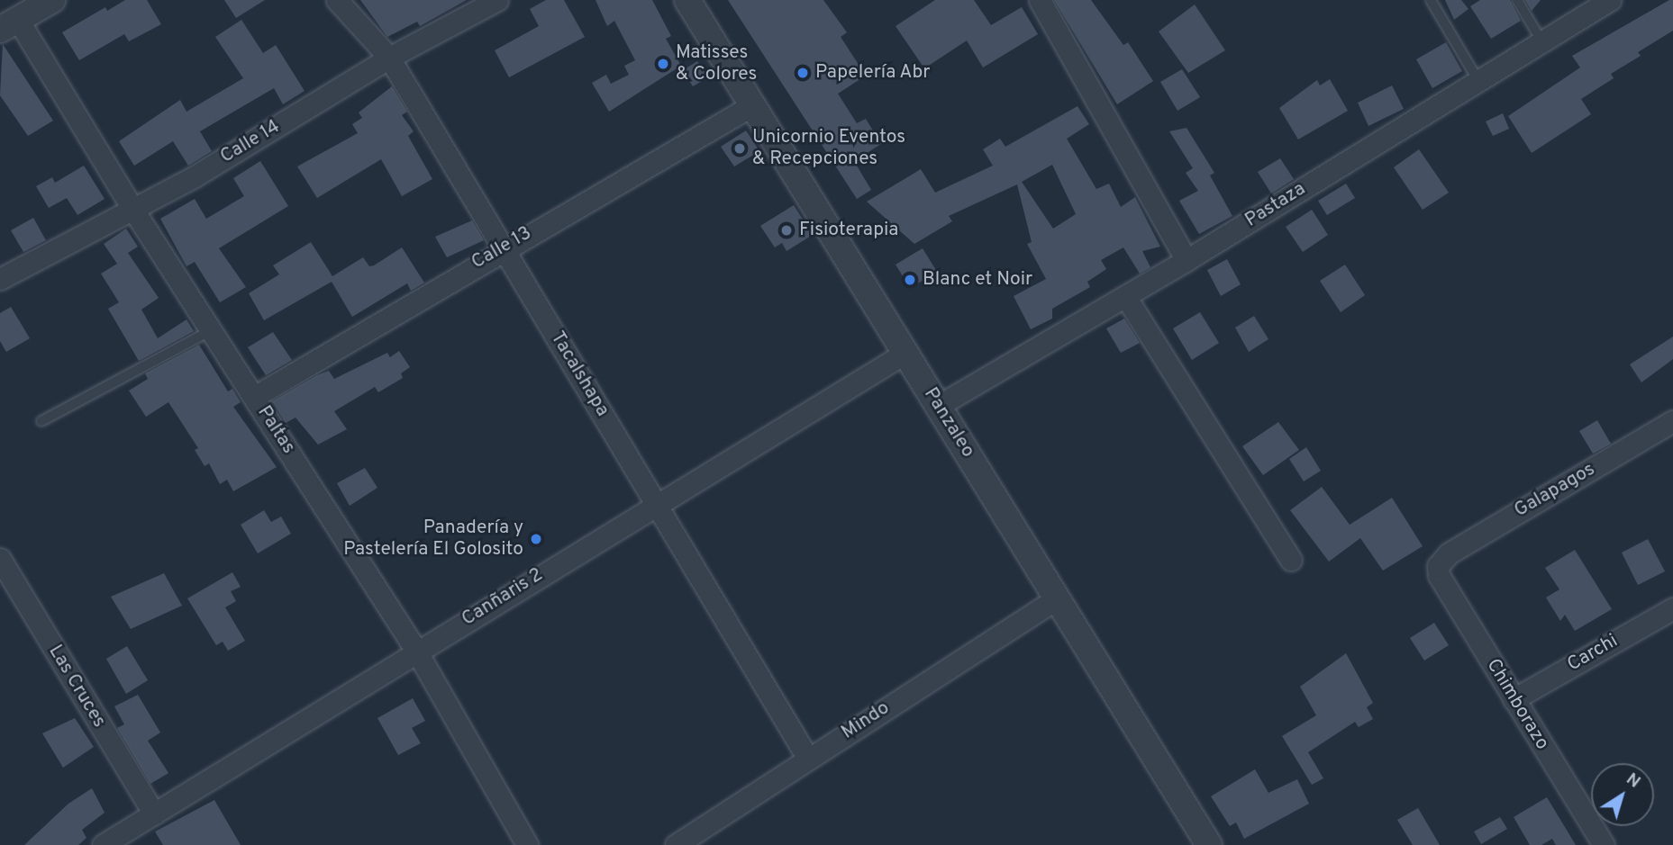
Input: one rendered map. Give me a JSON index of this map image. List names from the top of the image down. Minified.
{"streets":{"street":["Calle 14","Pastaza","Calle 13","Tacalshapa","Panzaleo","Paltas","Galapagos","Canñaris 2","Carchi","Las Cruces","Chimborazo","Mindo"]},"crossings":[["Calle 14","Tacalshapa"],["Calle 14","Paltas"],["Pastaza","Panzaleo"],["Calle 13","Tacalshapa"],["Calle 13","Panzaleo"],["Calle 13","Paltas"],["Tacalshapa","Canñaris 2"],["Tacalshapa","Mindo"],["Panzaleo","Canñaris 2"],["Panzaleo","Mindo"],["Paltas","Canñaris 2"],["Galapagos","Chimborazo"],["Canñaris 2","Las Cruces"],["Carchi","Chimborazo"]],"places":["Matisses & Colores","Papelería Abr","Unicornio Eventos & Recepciones","Fisioterapia","Blanc et Noir","Panadería y Pastelería El Golosito"],"north":"top right"}
